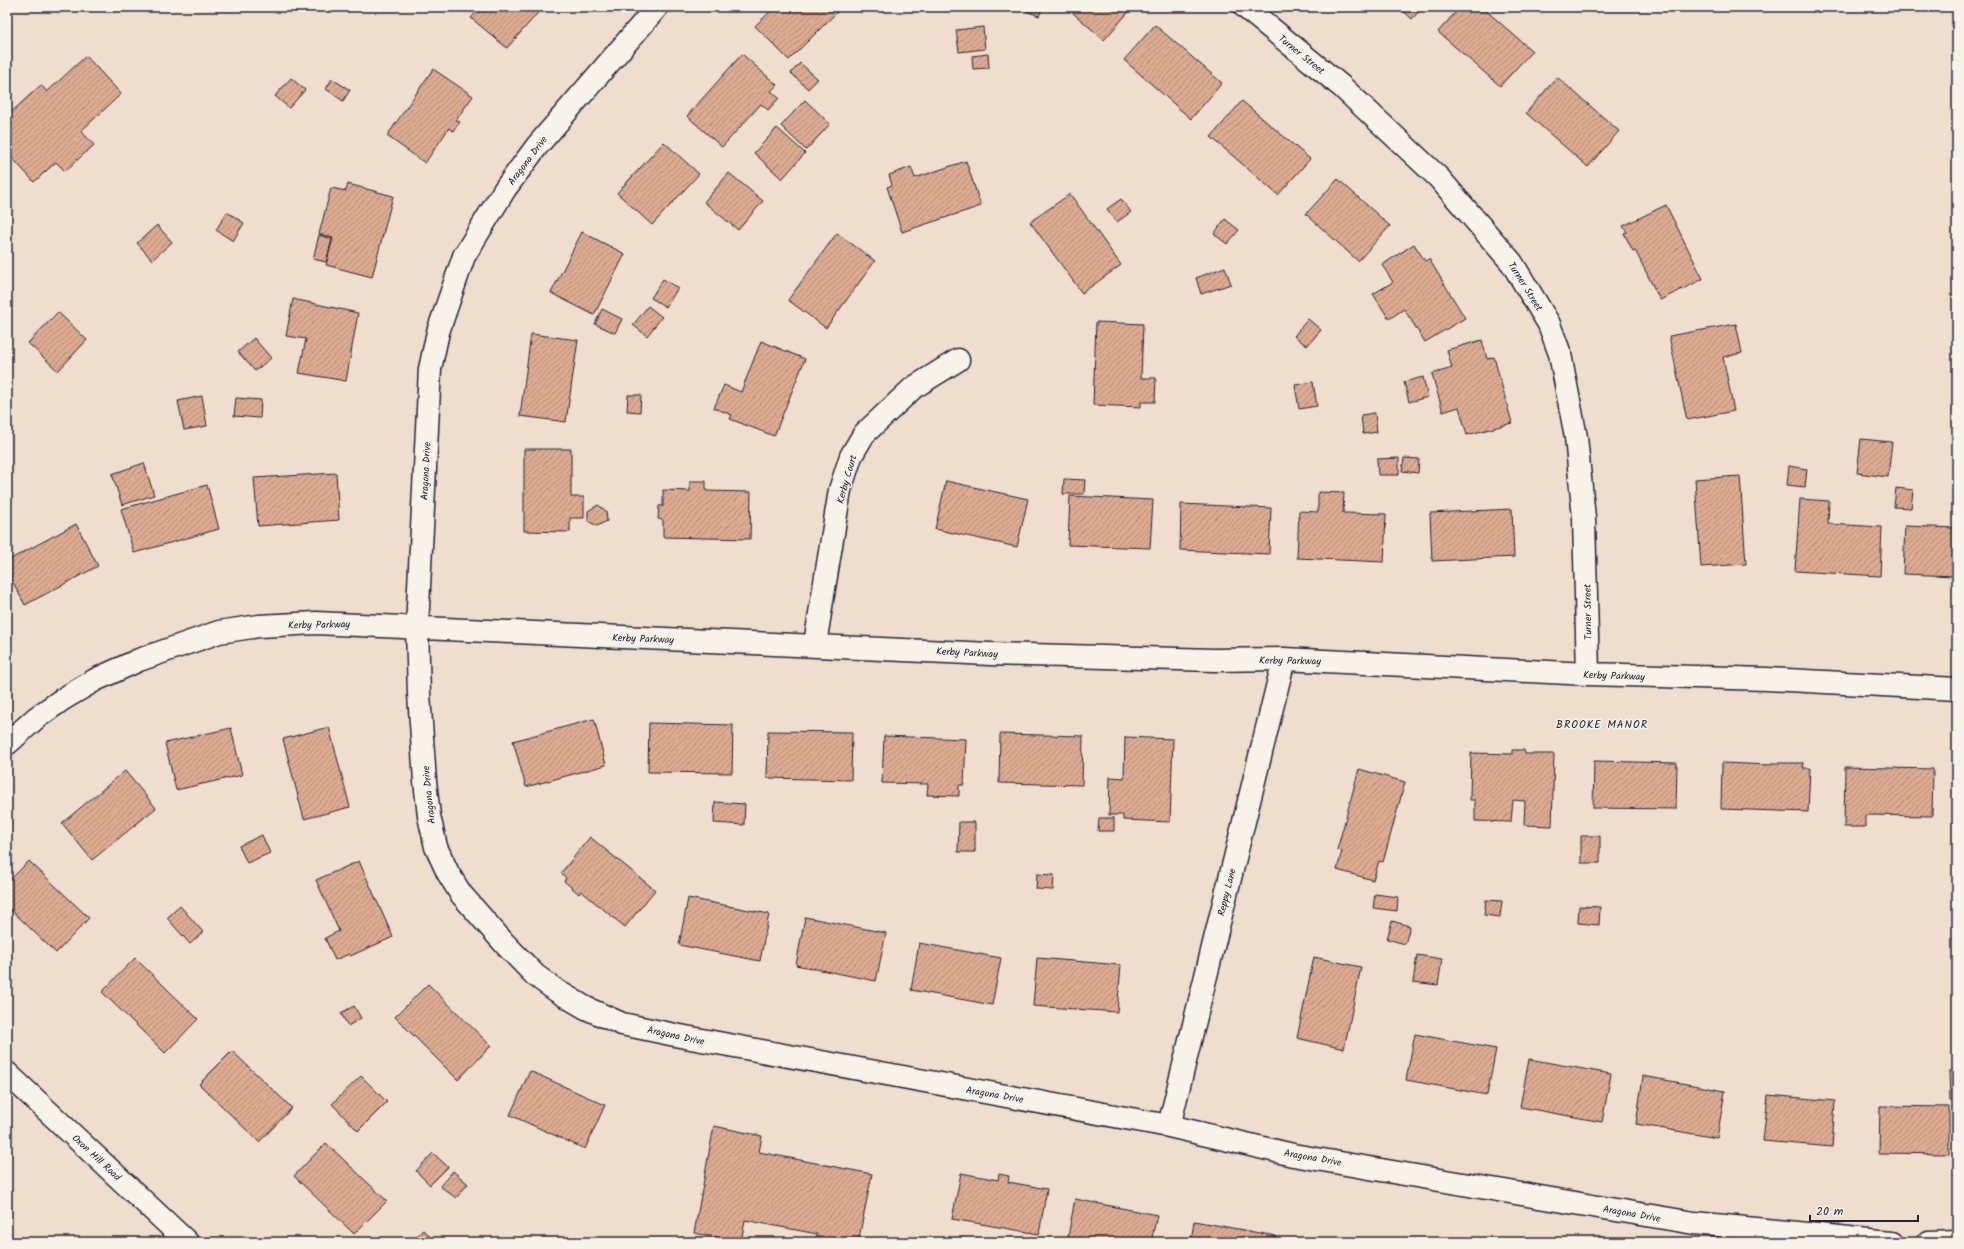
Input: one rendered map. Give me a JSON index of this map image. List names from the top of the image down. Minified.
{"streets":{"street":["Turner Street","Aragona Drive","Kerby Court","Kerby Parkway","Reppy Lane","Oxon Hill Road"]},"crossings":[["Turner Street","Kerby Parkway"],["Aragona Drive","Kerby Parkway"],["Aragona Drive","Reppy Lane"],["Kerby Court","Kerby Parkway"],["Kerby Parkway","Reppy Lane"]],"districts":["BROOKE MANOR"],"scale_bar":"20 m"}
